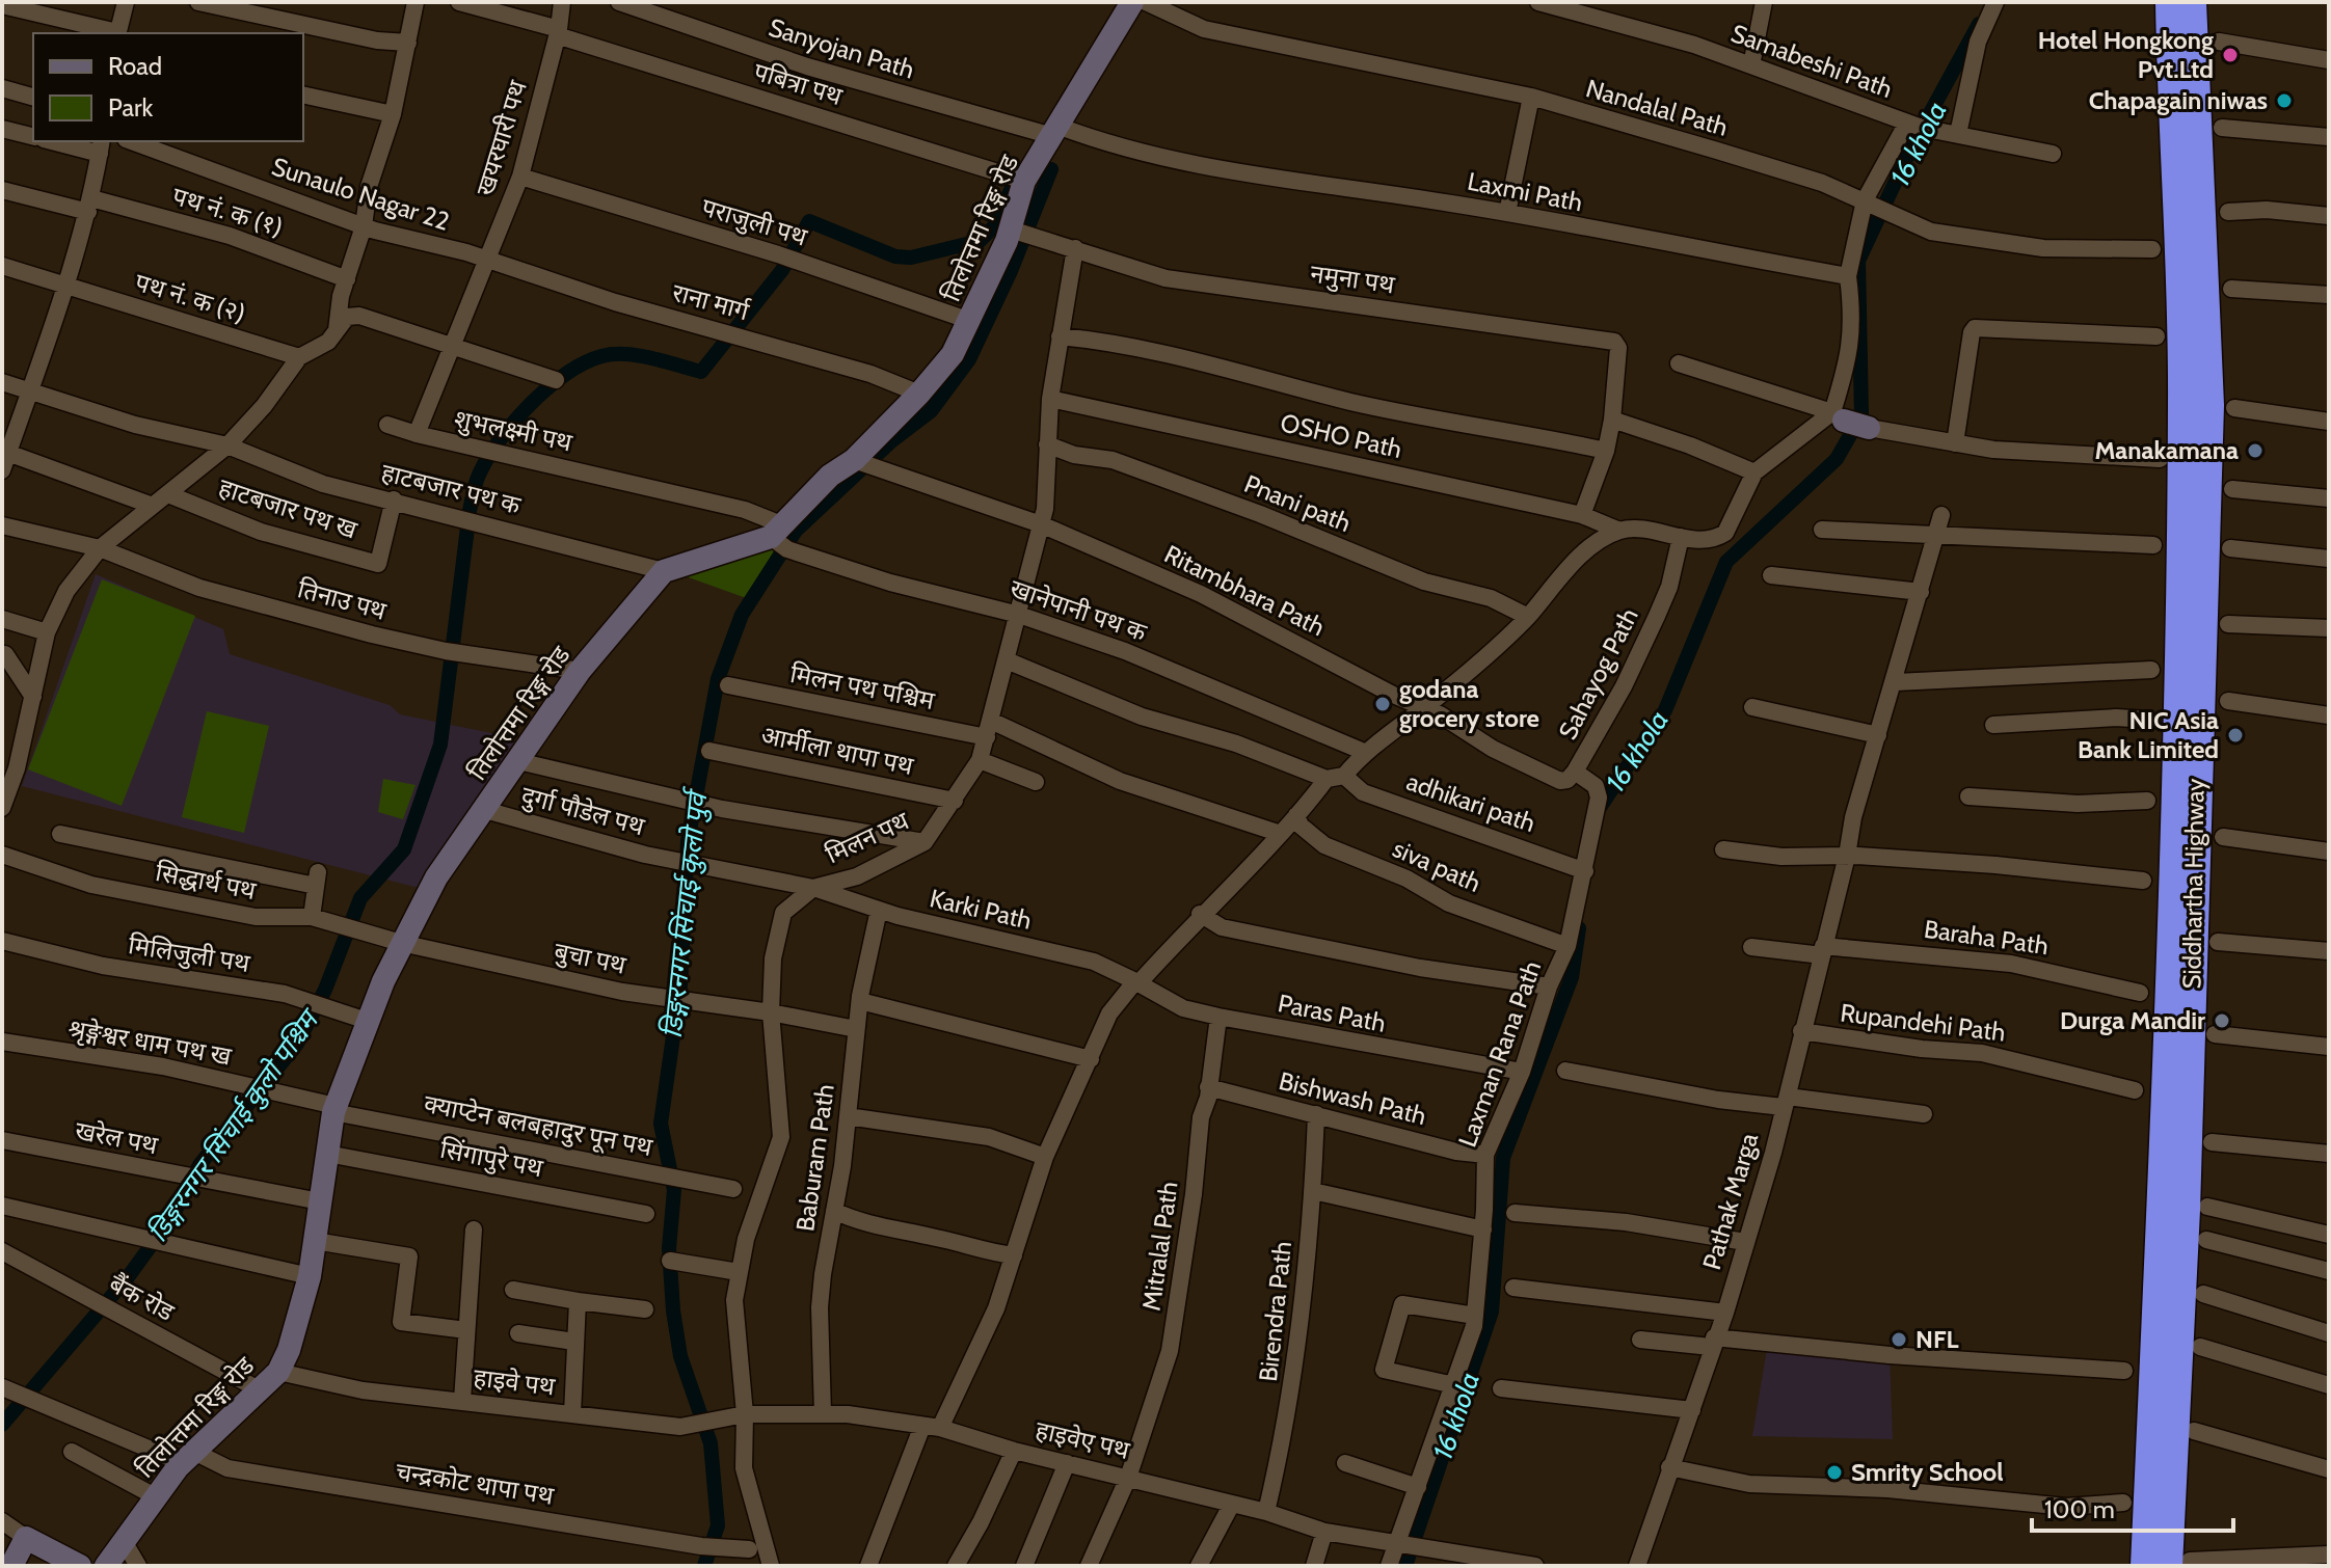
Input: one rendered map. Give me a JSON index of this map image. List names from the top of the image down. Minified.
{"streets":{"highway":["Siddhartha Highway"],"street":["Sanyojan Path","Samabeshi Path","पबित्रा पथ","Nandalal Path","खयरघारी पथ","Laxmi Path","Sunaulo Nagar 22","पथ नं. क (१)","पराजुली पथ","तिलोत्तमा रिङ्ग रोड","नमुना पथ","पथ नं. क (२)","राना मार्ग","शुभलक्ष्मी पथ","OSHO Path","हाटबजार पथ क","Pnani path","हाटबजार पथ ख","Ritambhara Path","तिनाउ पथ","खानेपानी पथ क","Sahayog Path","मिलन पथ पश्चिम","आर्मीला थापा पथ","adhikari path","दुर्गा पौडेल पथ","मिलन पथ","siva path","सिद्धार्थ पथ","Karki Path","Baraha Path","मिलिजुली पथ","बुचा पथ","Paras Path","Rupandehi Path","श्रृङ्गेश्वर धाम पथ ख","Laxman Rana Path","Bishwash Path","क्याप्टेन बलबहादुर पून पथ","खरेल पथ","Baburam Path","सिंगापुरे पथ","Pathak Marga","Mitralal Path","बैंक रोड","Birendra Path","हाइवे पथ","हाइवेए पथ","चन्द्रकोट थापा पथ"]},"crossings":[["Sanyojan Path","Laxmi Path"],["Sanyojan Path","तिलोत्तमा रिङ्ग रोड"],["पबित्रा पथ","खयरघारी पथ"],["पबित्रा पथ","तिलोत्तमा रिङ्ग रोड"],["खयरघारी पथ","Sunaulo Nagar 22"],["खयरघारी पथ","पराजुली पथ"],["खयरघारी पथ","राना मार्ग"],["खयरघारी पथ","शुभलक्ष्मी पथ"],["Laxmi Path","तिलोत्तमा रिङ्ग रोड"],["Sunaulo Nagar 22","राना मार्ग"],["Sunaulo Nagar 22","शुभलक्ष्मी पथ"],["पराजुली पथ","तिलोत्तमा रिङ्ग रोड"],["तिलोत्तमा रिङ्ग रोड","नमुना पथ"],["तिलोत्तमा रिङ्ग रोड","राना मार्ग"],["तिलोत्तमा रिङ्ग रोड","शुभलक्ष्मी पथ"],["तिलोत्तमा रिङ्ग रोड","हाटबजार पथ क"],["तिलोत्तमा रिङ्ग रोड","Ritambhara Path"],["तिलोत्तमा रिङ्ग रोड","तिनाउ पथ"],["तिलोत्तमा रिङ्ग रोड","खानेपानी पथ क"],["तिलोत्तमा रिङ्ग रोड","दुर्गा पौडेल पथ"],["तिलोत्तमा रिङ्ग रोड","सिद्धार्थ पथ"],["तिलोत्तमा रिङ्ग रोड","मिलिजुली पथ"],["तिलोत्तमा रिङ्ग रोड","बुचा पथ"],["तिलोत्तमा रिङ्ग रोड","श्रृङ्गेश्वर धाम पथ ख"],["तिलोत्तमा रिङ्ग रोड","क्याप्टेन बलबहादुर पून पथ"],["तिलोत्तमा रिङ्ग रोड","खरेल पथ"],["तिलोत्तमा रिङ्ग रोड","सिंगापुरे पथ"],["तिलोत्तमा रिङ्ग रोड","बैंक रोड"],["तिलोत्तमा रिङ्ग रोड","हाइवे पथ"],["तिलोत्तमा रिङ्ग रोड","चन्द्रकोट थापा पथ"],["नमुना पथ","मिलन पथ"],["राना मार्ग","शुभलक्ष्मी पथ"],["शुभलक्ष्मी पथ","खानेपानी पथ क"],["OSHO Path","Sahayog Path"],["OSHO Path","मिलन पथ"],["हाटबजार पथ क","हाटबजार पथ ख"],["Pnani path","मिलन पथ"],["Ritambhara Path","Sahayog Path"],["Ritambhara Path","मिलन पथ"],["खानेपानी पथ क","मिलन पथ"],["Sahayog Path","adhikari path"],["Sahayog Path","Laxman Rana Path"],["मिलन पथ पश्चिम","मिलन पथ"],["आर्मीला थापा पथ","मिलन पथ"],["adhikari path","Laxman Rana Path"],["दुर्गा पौडेल पथ","मिलन पथ"],["दुर्गा पौडेल पथ","Karki Path"],["मिलन पथ","Karki Path"],["मिलन पथ","बुचा पथ"],["मिलन पथ","हाइवे पथ"],["मिलन पथ","हाइवेए पथ"],["siva path","Laxman Rana Path"],["सिद्धार्थ पथ","बुचा पथ"],["Karki Path","Paras Path"],["Karki Path","Baburam Path"],["Baraha Path","Pathak Marga"],["बुचा पथ","Baburam Path"],["Paras Path","Laxman Rana Path"],["Paras Path","Mitralal Path"],["Rupandehi Path","Pathak Marga"],["श्रृङ्गेश्वर धाम पथ ख","क्याप्टेन बलबहादुर पून पथ"],["Laxman Rana Path","Bishwash Path"],["Laxman Rana Path","हाइवेए पथ"],["Bishwash Path","Mitralal Path"],["Bishwash Path","Birendra Path"],["Baburam Path","हाइवेए पथ"],["Mitralal Path","हाइवेए पथ"],["Birendra Path","हाइवेए पथ"],["हाइवे पथ","हाइवेए पथ"]],"water":["16 khola","डिङ्गरनगर सिंचाई कुलो पुर्व","डिङ्गरनगर सिंचाई कुलो पश्चिम"],"places":["Hotel Hongkong Pvt.Ltd","Chapagain niwas","Manakamana","godana grocery store","NIC Asia Bank Limited","Durga Mandir","NFL","Smrity School"],"legend":["Road","Park"],"scale_bar":"100 m"}
